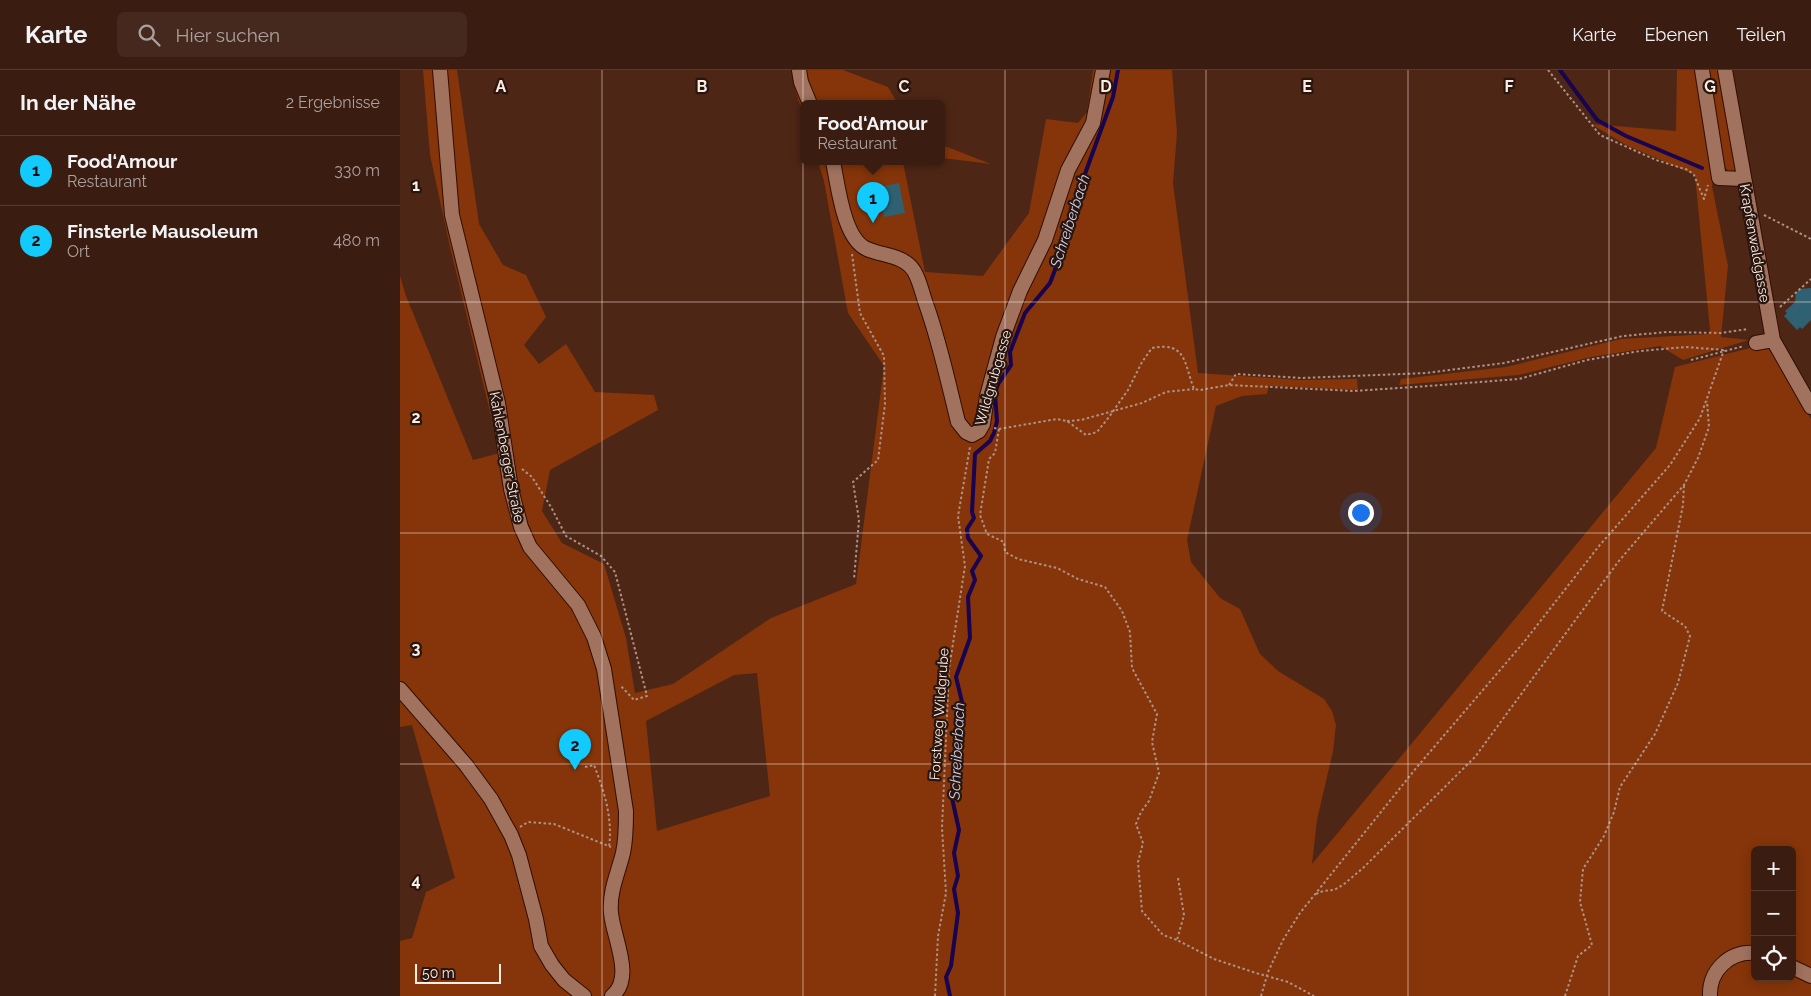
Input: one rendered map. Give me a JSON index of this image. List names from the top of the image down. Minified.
{"streets":{"street":["Krapfenwaldgasse","Wildgrubgasse","Kahlenberger Straße"],"path":["Forstweg Wildgrube"]},"crossings":[["Wildgrubgasse","Forstweg Wildgrube"]],"water":["Schreiberbach"],"scale_bar":"50 m","page":{"header":"Karte","search":"Hier suchen","nav":["Karte","Ebenen","Teilen"],"heading":["In der Nähe","2 Ergebnisse"],"popup":["Food‘Amour","Restaurant"],"list":[{"mark":"1","name":"Food‘Amour","note":"Restaurant","value":"330 m"},{"mark":"2","name":"Finsterle Mausoleum","note":"Ort","value":"480 m"}],"pins":["1","2"],"map_buttons":["+","−"],"scale":"50 m"},"grid":{"columns":["A","B","C","D","E","F","G"],"rows":["1","2","3","4"]}}
